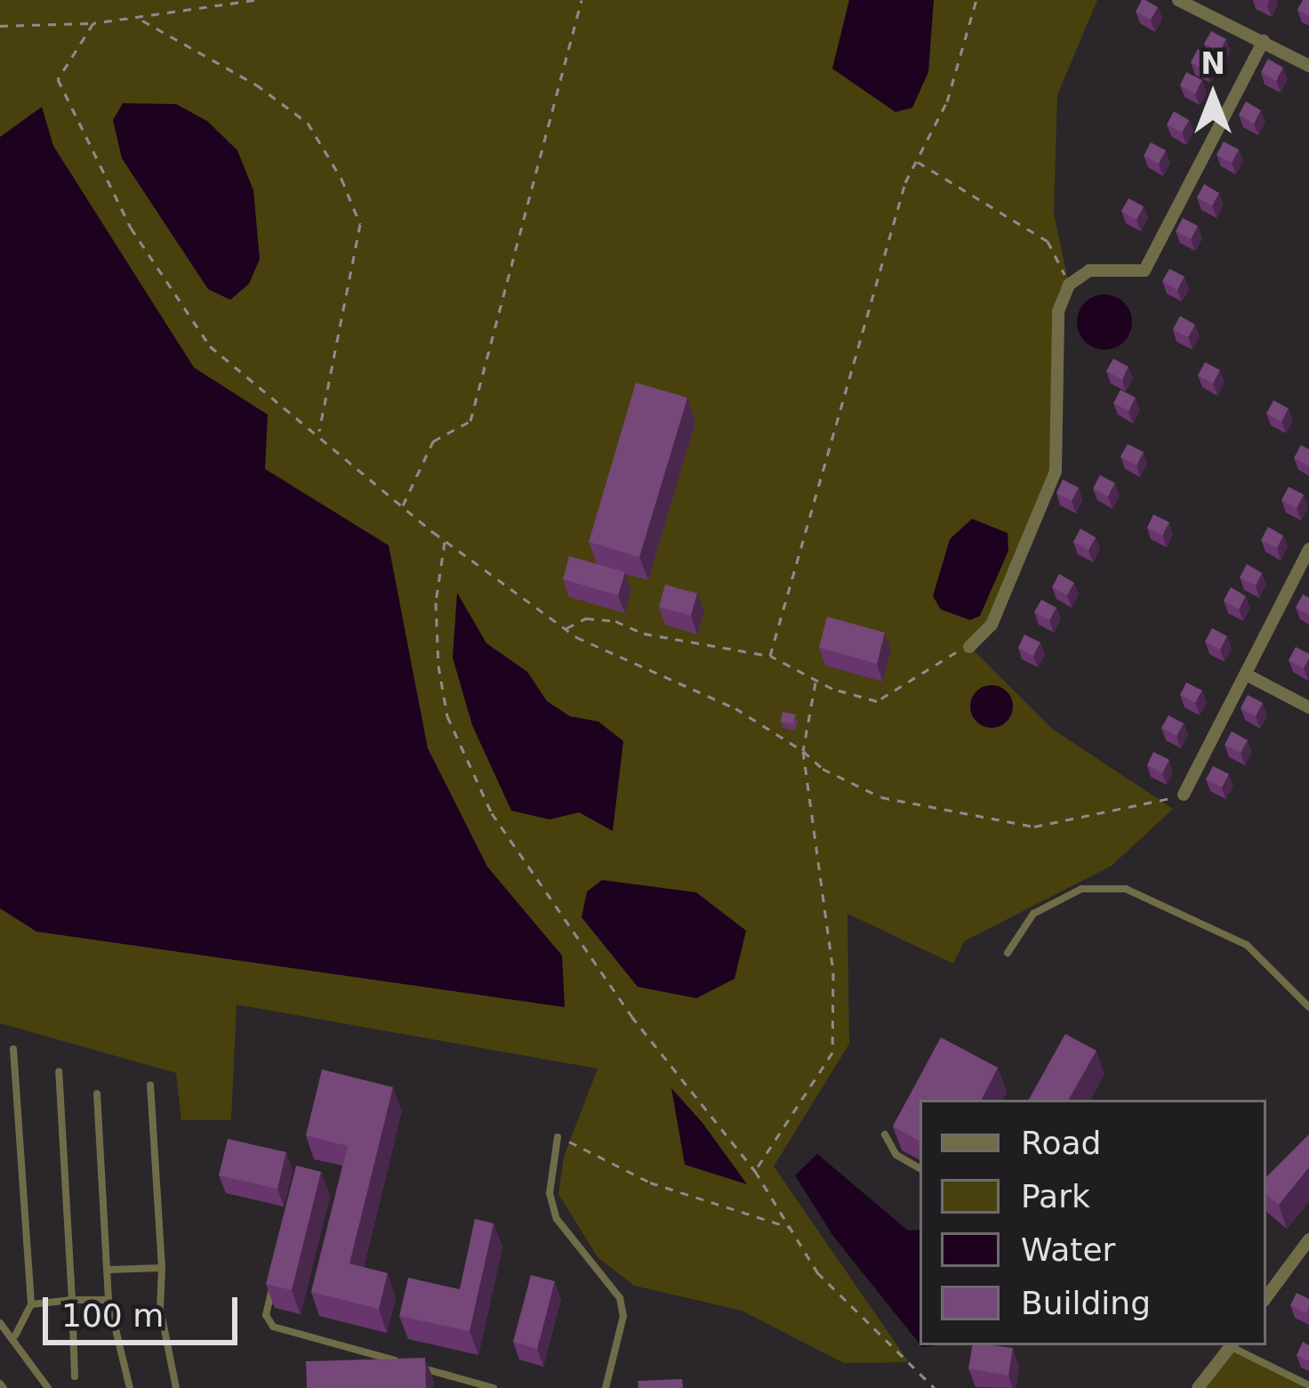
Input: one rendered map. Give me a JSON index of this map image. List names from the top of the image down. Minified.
{"legend":["Road","Park","Water","Building"],"scale_bar":"100 m","north":"top"}
